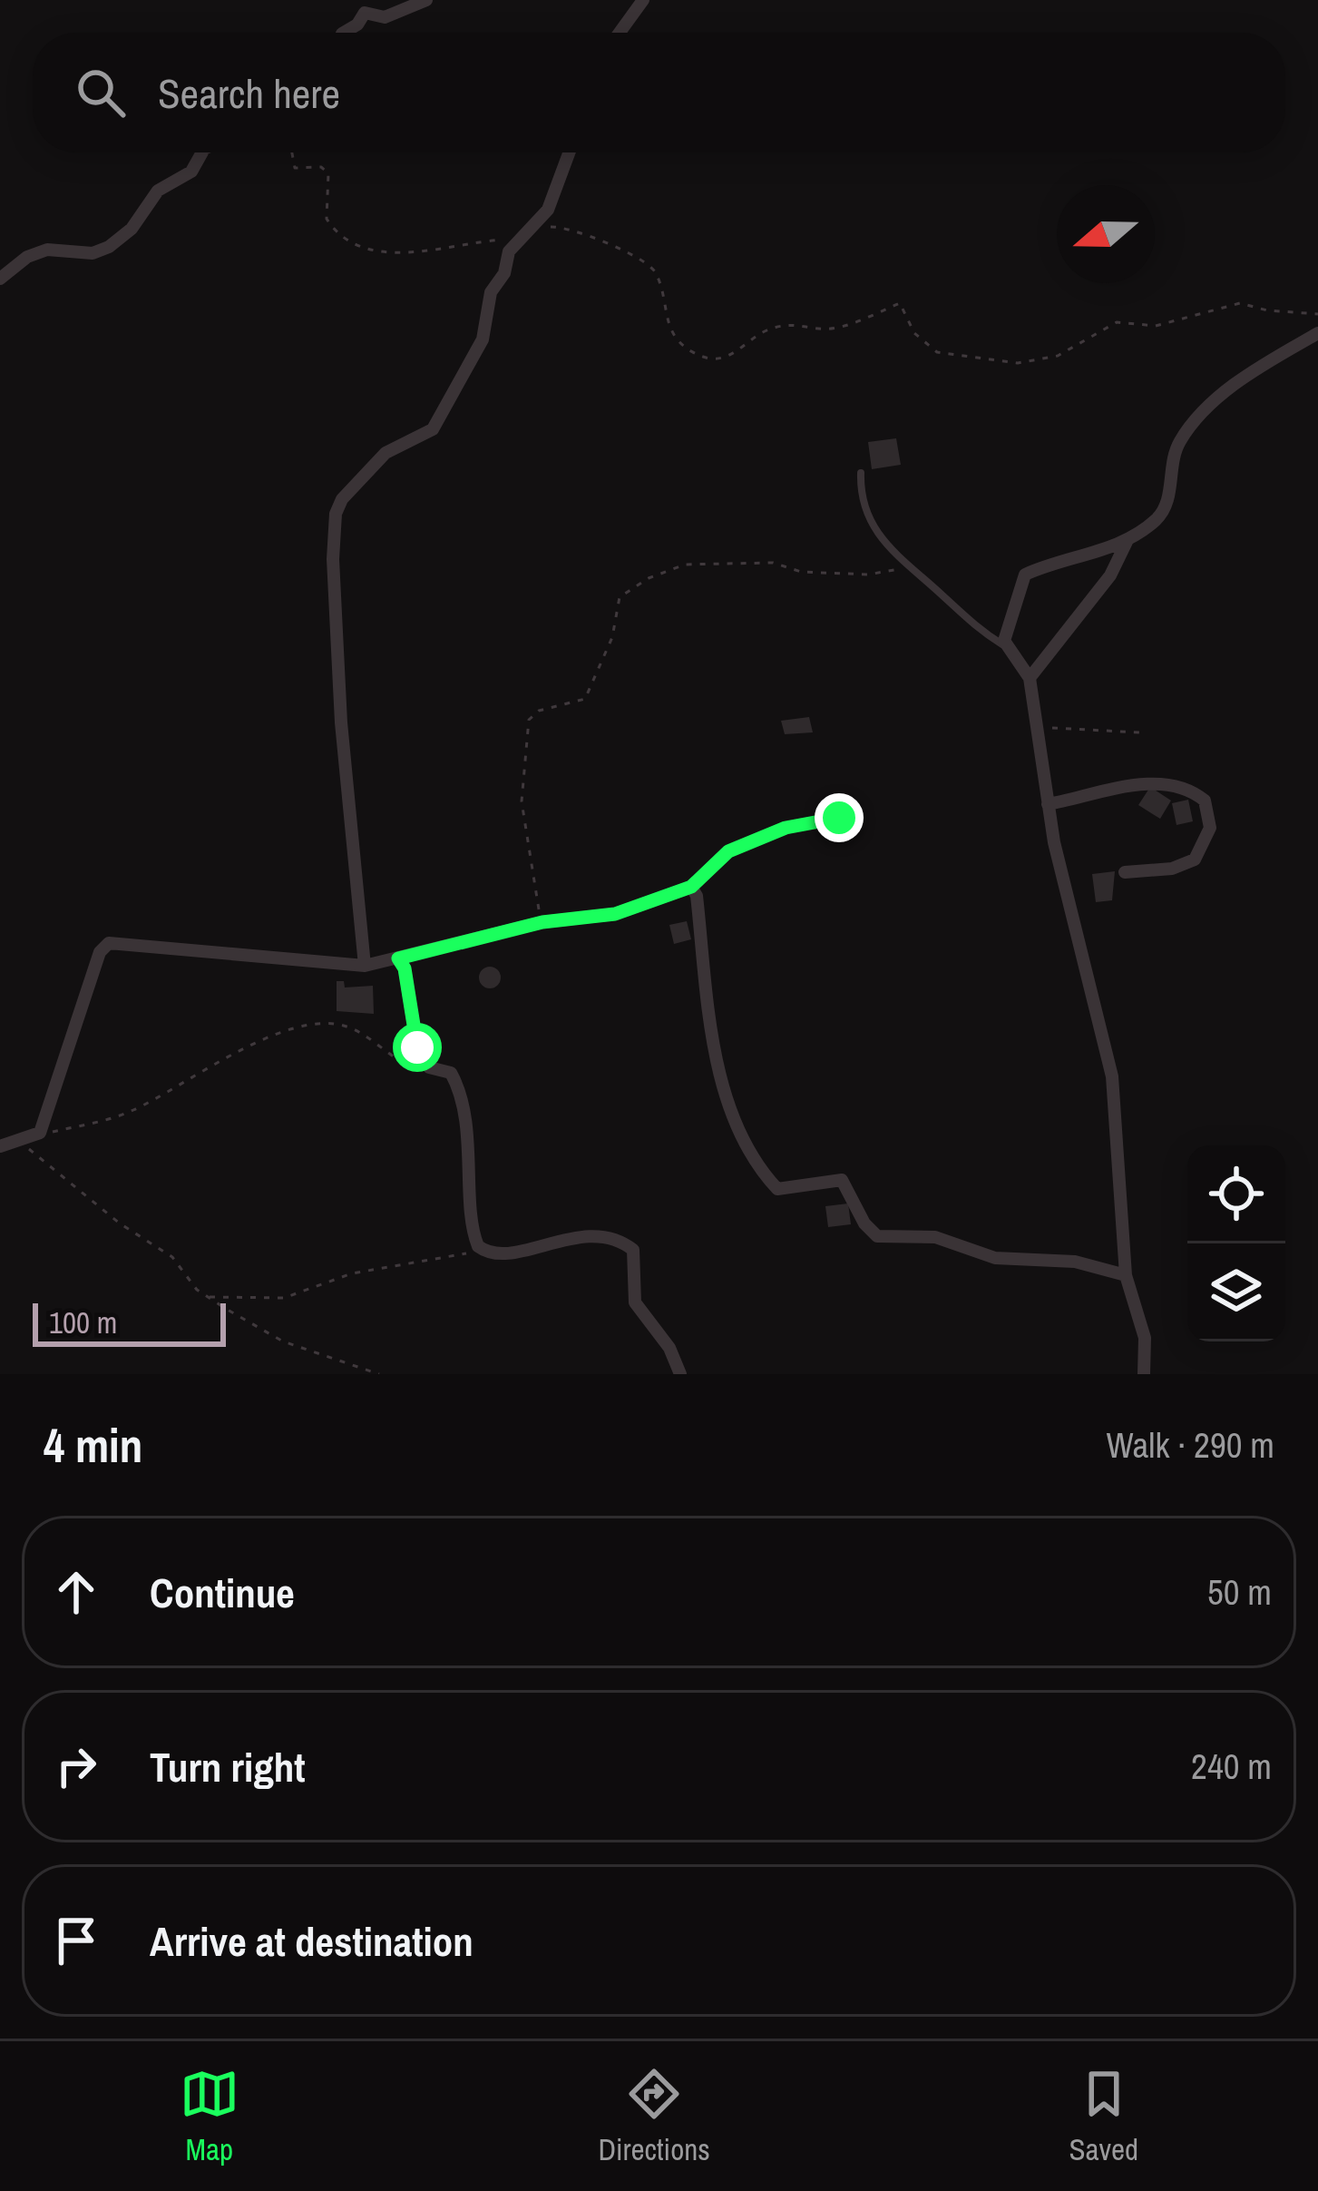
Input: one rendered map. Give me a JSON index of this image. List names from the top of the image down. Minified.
{"scale_bar":"100 m","north":"left","page":{"search":"Search here","scale":"100 m","heading":["4 min","Walk · 290 m"],"list":[["Continue","50 m"],["Turn right","240 m"],"Arrive at destination"],"nav":["Map","Directions","Saved"]}}
